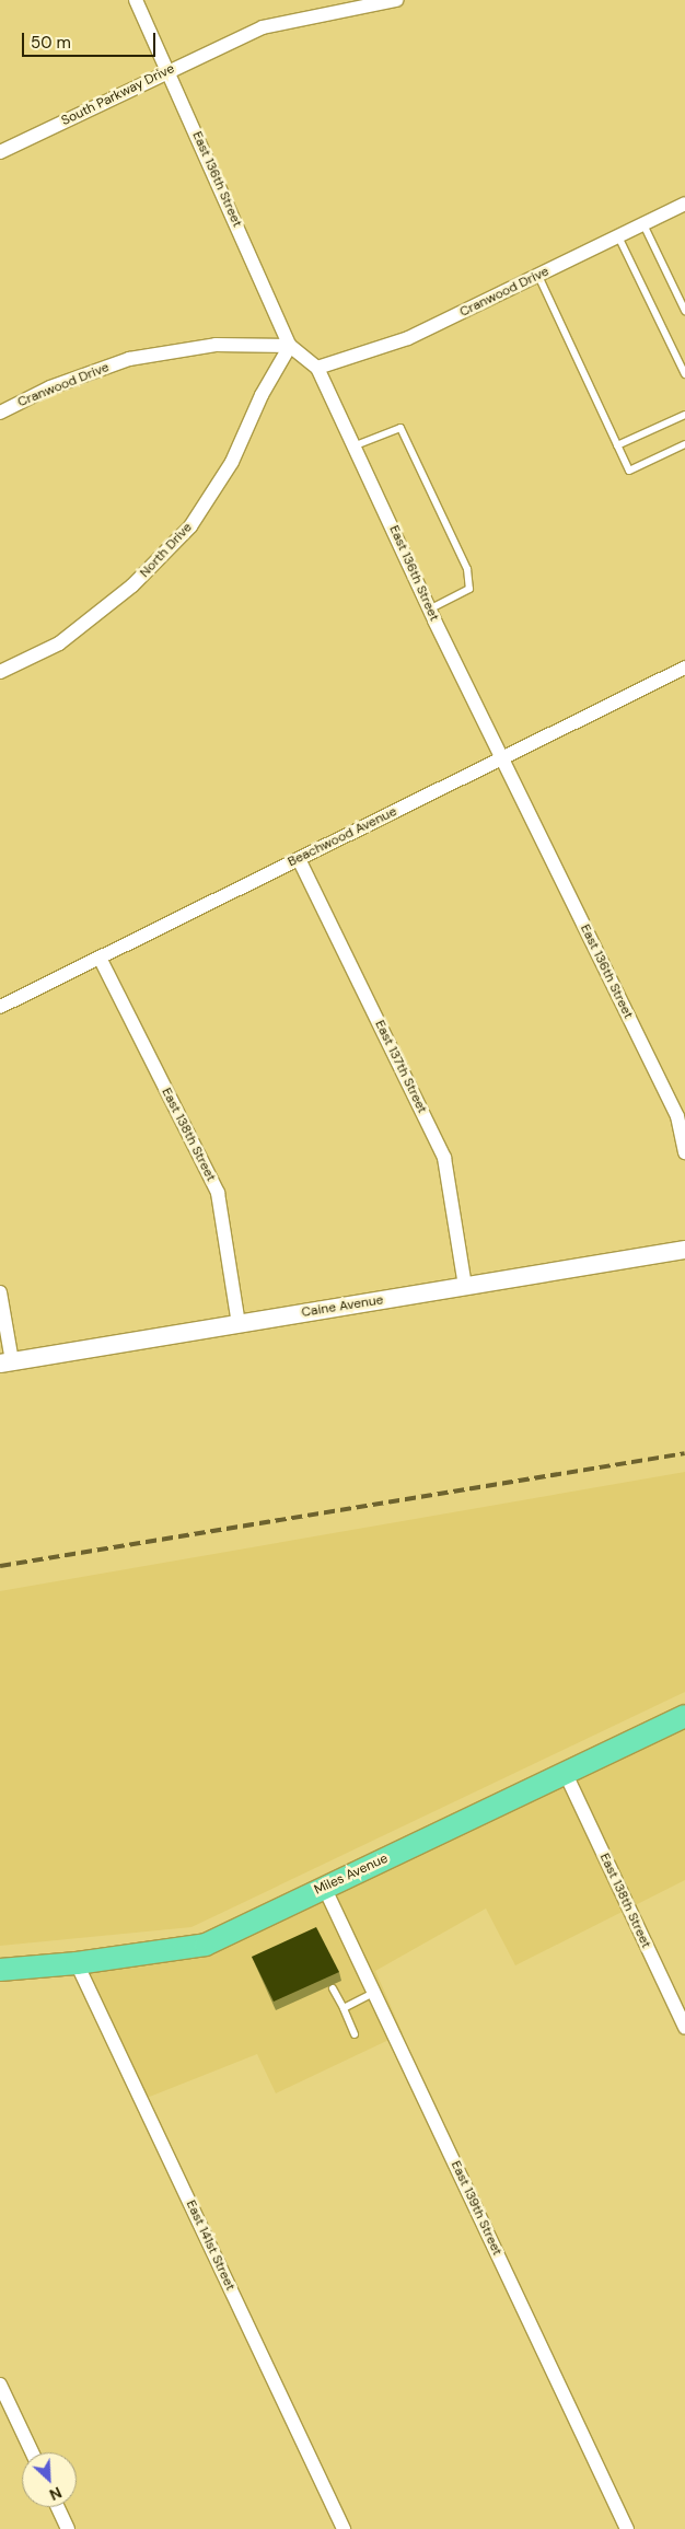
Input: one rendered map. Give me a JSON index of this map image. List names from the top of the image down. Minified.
{"streets":{"main road":["Miles Avenue"],"street":["South Parkway Drive","East 136th Street","Cranwood Drive","North Drive","Beachwood Avenue","East 137th Street","East 138th Street","Caine Avenue","East 139th Street","East 141st Street"]},"crossings":[["South Parkway Drive","East 136th Street"],["East 136th Street","Cranwood Drive"],["East 136th Street","North Drive"],["East 136th Street","Beachwood Avenue"],["Cranwood Drive","North Drive"],["Beachwood Avenue","East 137th Street"],["Beachwood Avenue","East 138th Street"],["East 137th Street","Caine Avenue"],["East 138th Street","Caine Avenue"],["East 138th Street","Miles Avenue"],["Miles Avenue","East 139th Street"],["Miles Avenue","East 141st Street"]],"scale_bar":"50 m","north":"bottom right"}
